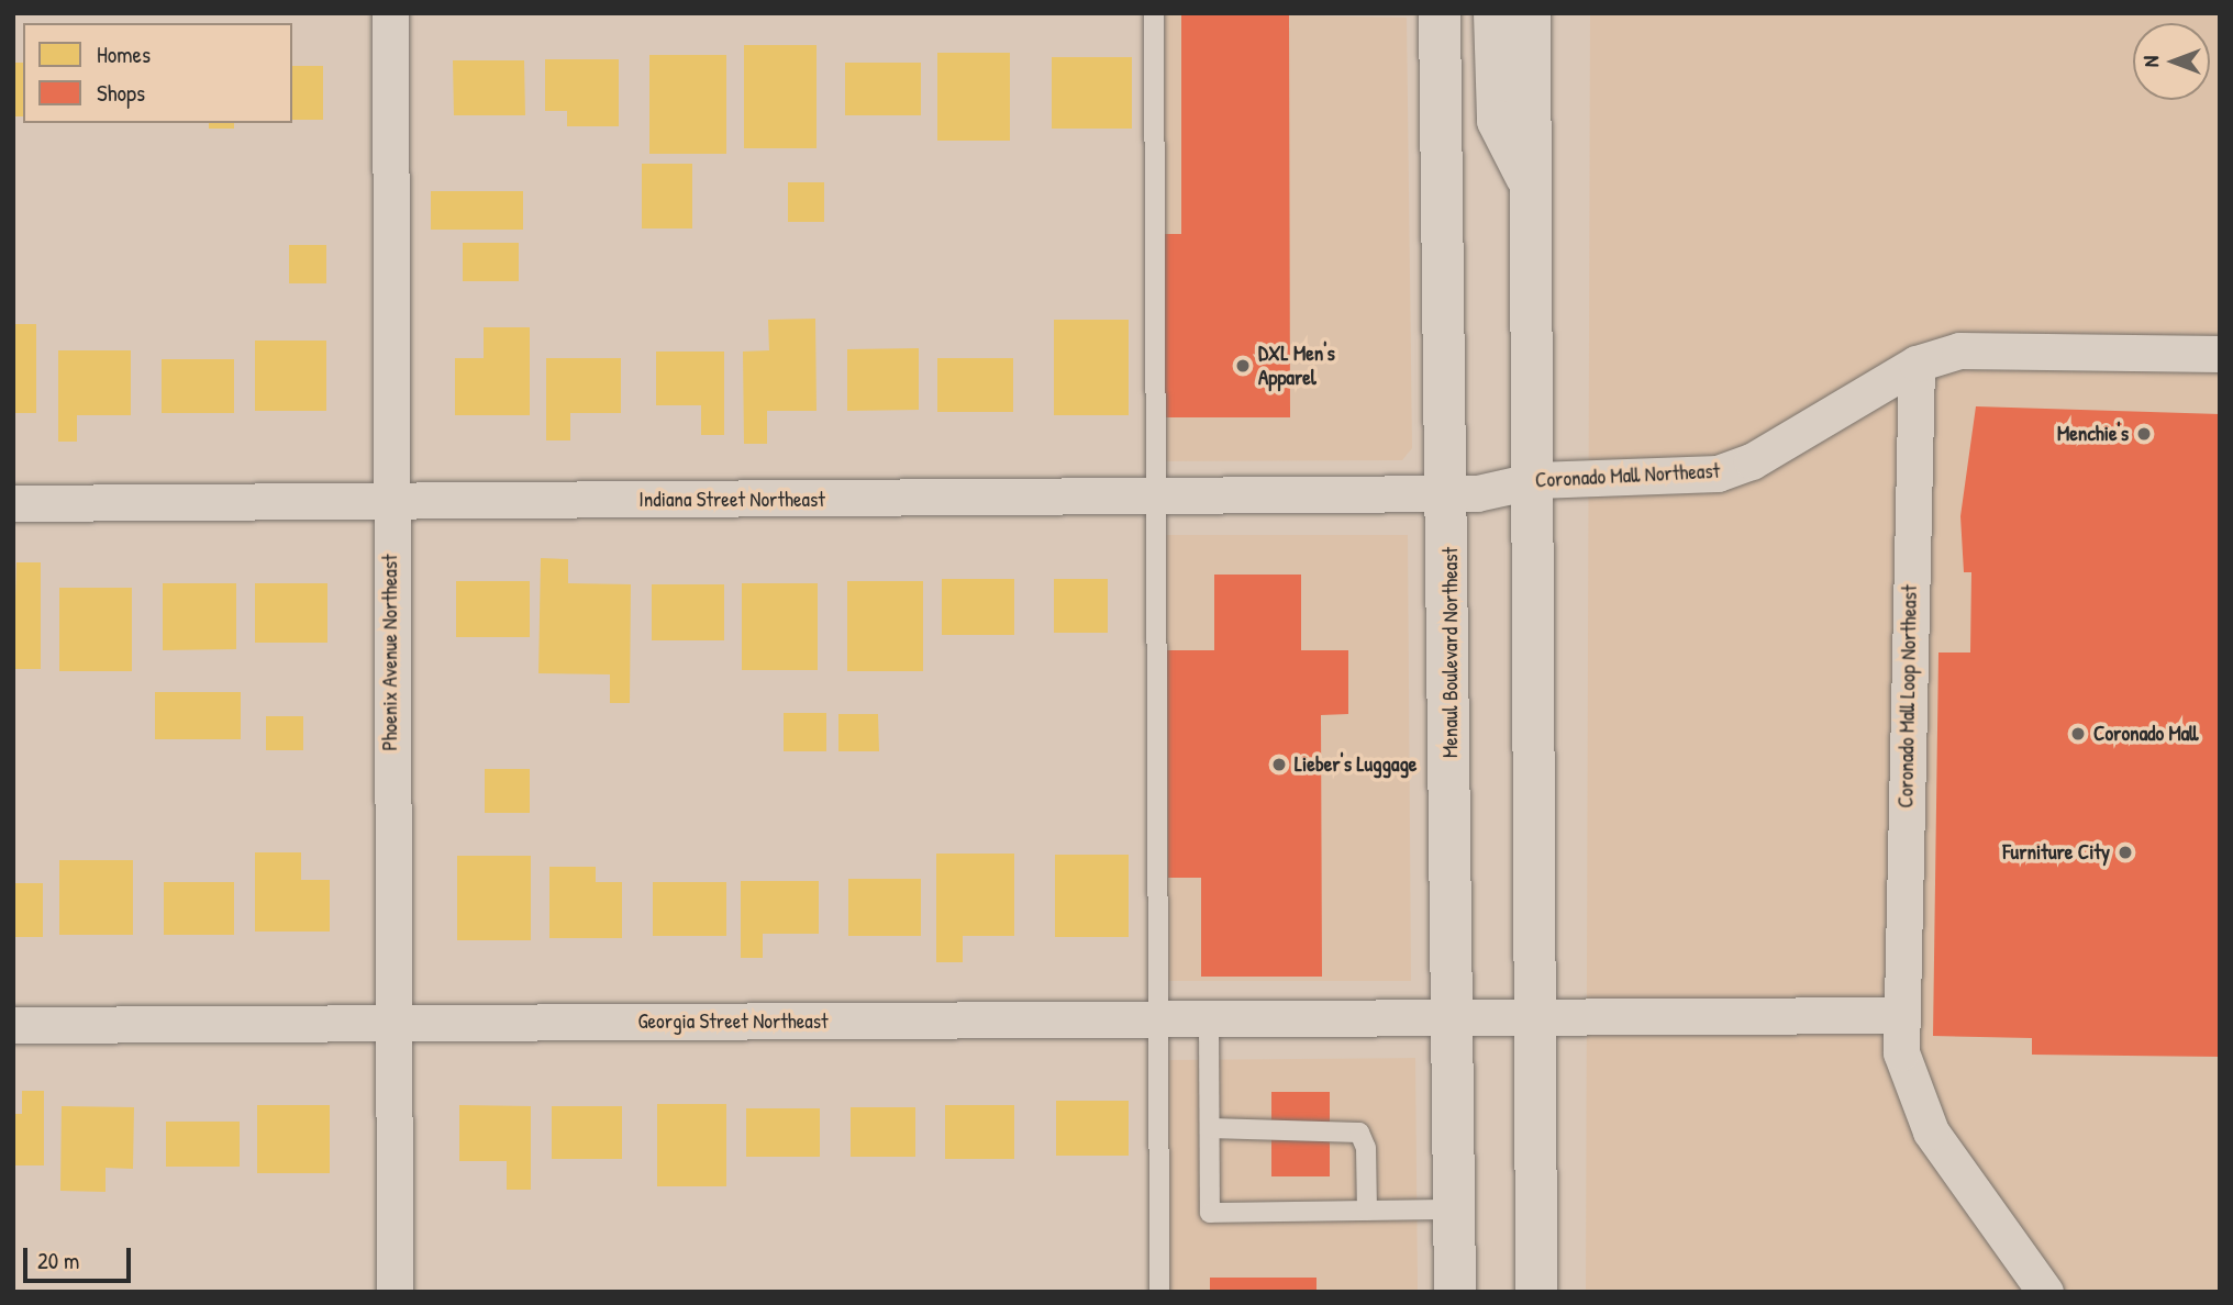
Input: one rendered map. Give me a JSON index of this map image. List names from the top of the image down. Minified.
{"streets":{"main road":["Menaul Boulevard Northeast"],"street":["Coronado Mall Northeast","Indiana Street Northeast","Phoenix Avenue Northeast","Coronado Mall Loop Northeast","Georgia Street Northeast"]},"crossings":[["Coronado Mall Northeast","Indiana Street Northeast"],["Coronado Mall Northeast","Menaul Boulevard Northeast"],["Coronado Mall Northeast","Coronado Mall Loop Northeast"],["Indiana Street Northeast","Phoenix Avenue Northeast"],["Indiana Street Northeast","Menaul Boulevard Northeast"],["Phoenix Avenue Northeast","Georgia Street Northeast"],["Menaul Boulevard Northeast","Georgia Street Northeast"]],"places":["DXL Men's Apparel","Menchie's","Coronado Mall","Lieber's Luggage","Furniture City"],"legend":["Homes","Shops"],"scale_bar":"20 m","north":"left"}
